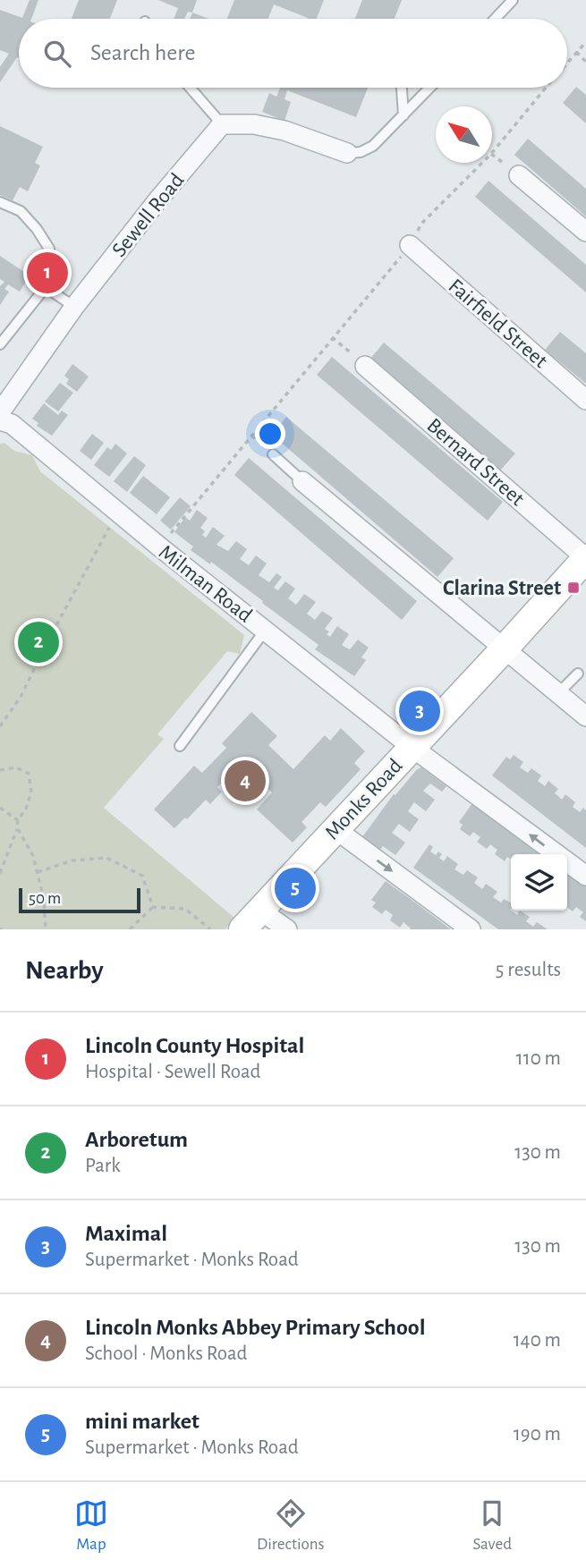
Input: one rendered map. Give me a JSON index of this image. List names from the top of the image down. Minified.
{"streets":{"main road":["Monks Road"],"street":["Sewell Road","Fairfield Street","Bernard Street","Milman Road"]},"crossings":[["Bernard Street","Monks Road"],["Milman Road","Monks Road"]],"places":{"transit":["Clarina Street"]},"scale_bar":"50 m","north":"top left","page":{"search":"Search here","pins":["1","2","3","4","5"],"scale":"50 m","heading":["Nearby","5 results"],"list":[{"mark":"1","name":"Lincoln County Hospital","note":"Hospital · Sewell Road","value":"110 m"},{"mark":"2","name":"Arboretum","note":"Park","value":"130 m"},{"mark":"3","name":"Maximal","note":"Supermarket · Monks Road","value":"130 m"},{"mark":"4","name":"Lincoln Monks Abbey Primary School","note":"School · Monks Road","value":"140 m"},{"mark":"5","name":"mini market","note":"Supermarket · Monks Road","value":"190 m"}],"nav":["Map","Directions","Saved"]}}
